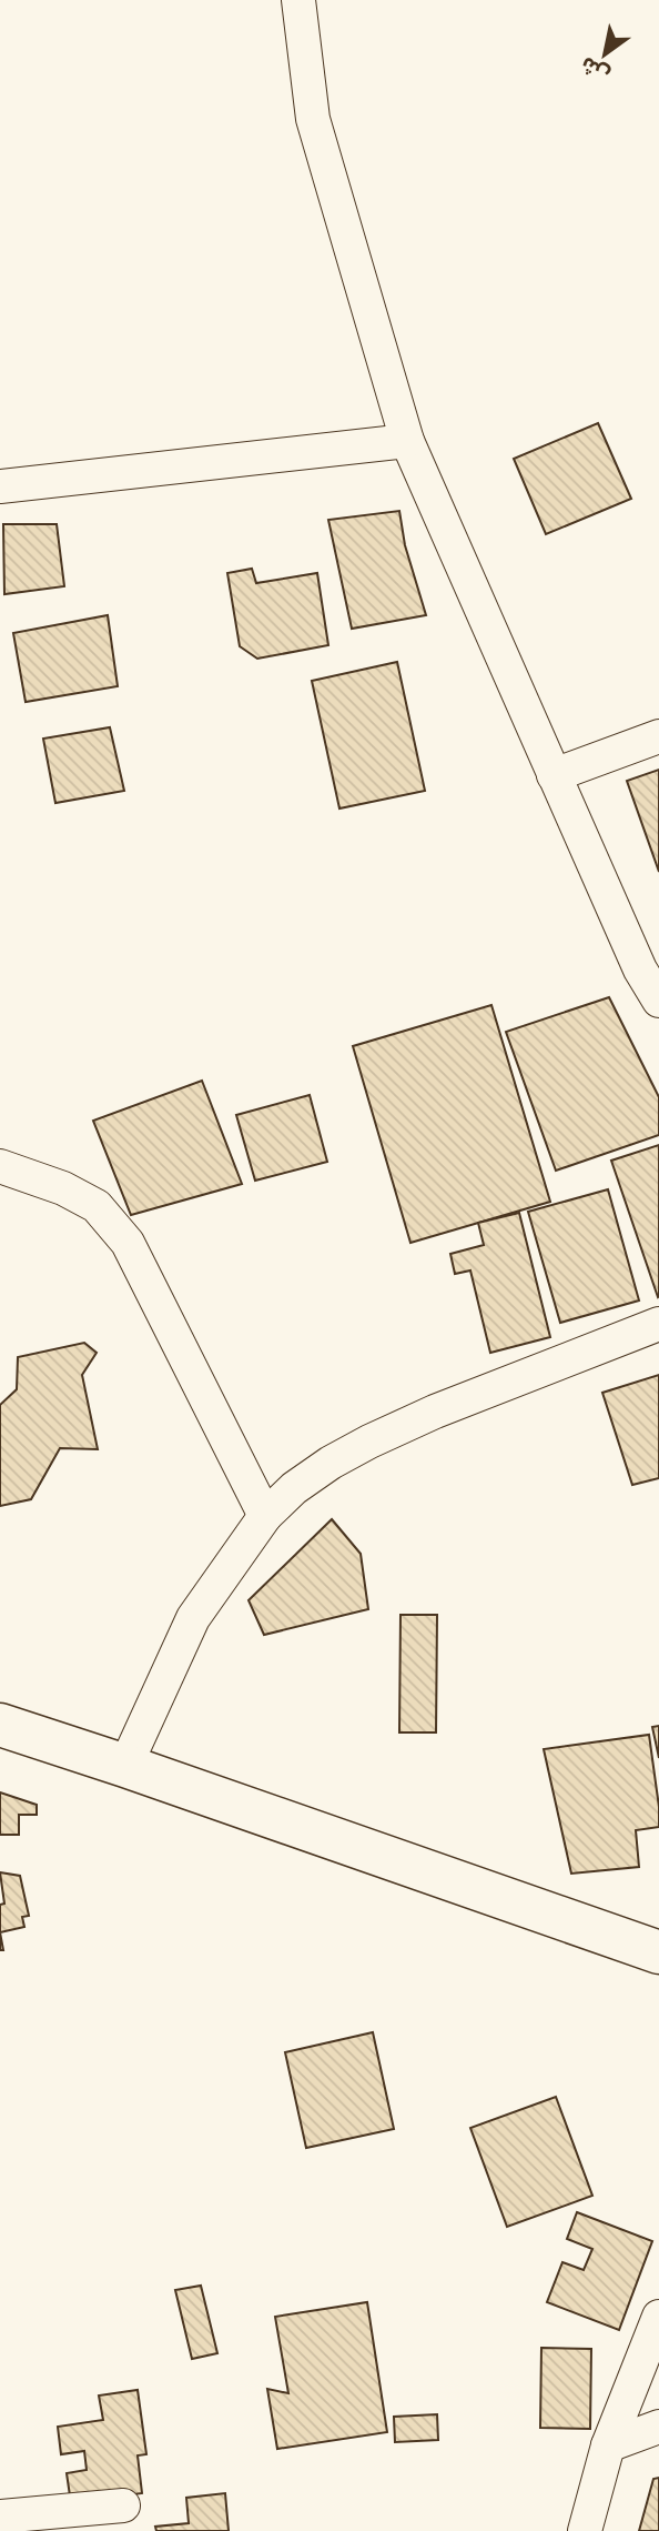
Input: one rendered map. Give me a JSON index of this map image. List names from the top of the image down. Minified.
{"north":"bottom left"}
